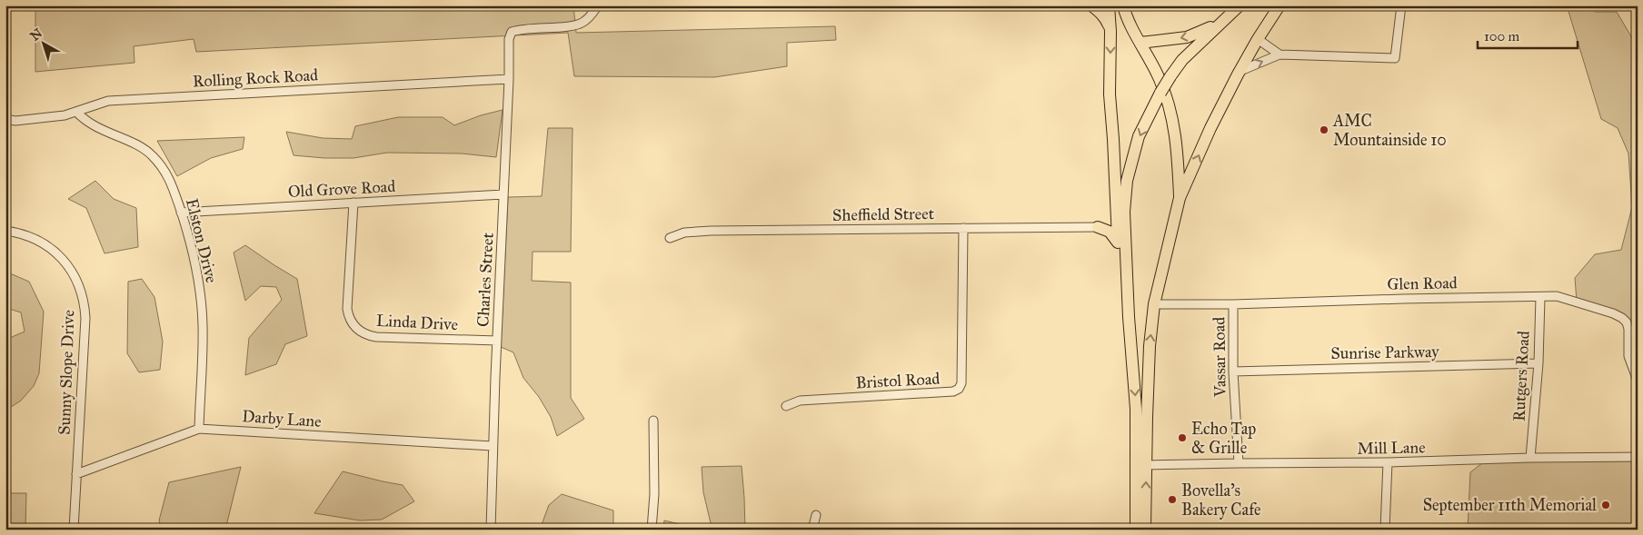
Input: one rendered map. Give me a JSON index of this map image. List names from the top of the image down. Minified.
{"streets":{"street":["Rolling Rock Road","Old Grove Road","Sheffield Street","Elston Drive","Charles Street","Glen Road","Linda Drive","Sunrise Parkway","Vassar Road","Sunny Slope Drive","Rutgers Road","Bristol Road","Darby Lane","Mill Lane"]},"crossings":[["Rolling Rock Road","Elston Drive"],["Rolling Rock Road","Charles Street"],["Old Grove Road","Elston Drive"],["Old Grove Road","Charles Street"],["Old Grove Road","Linda Drive"],["Sheffield Street","Bristol Road"],["Elston Drive","Darby Lane"],["Charles Street","Linda Drive"],["Charles Street","Darby Lane"],["Glen Road","Vassar Road"],["Glen Road","Rutgers Road"],["Sunrise Parkway","Vassar Road"],["Sunrise Parkway","Rutgers Road"],["Vassar Road","Mill Lane"],["Sunny Slope Drive","Darby Lane"],["Rutgers Road","Mill Lane"]],"places":["AMC Mountainside 10","Echo Tap & Grille","Bovella's Bakery Cafe","September 11th Memorial"],"scale_bar":"100 m","north":"top left"}
